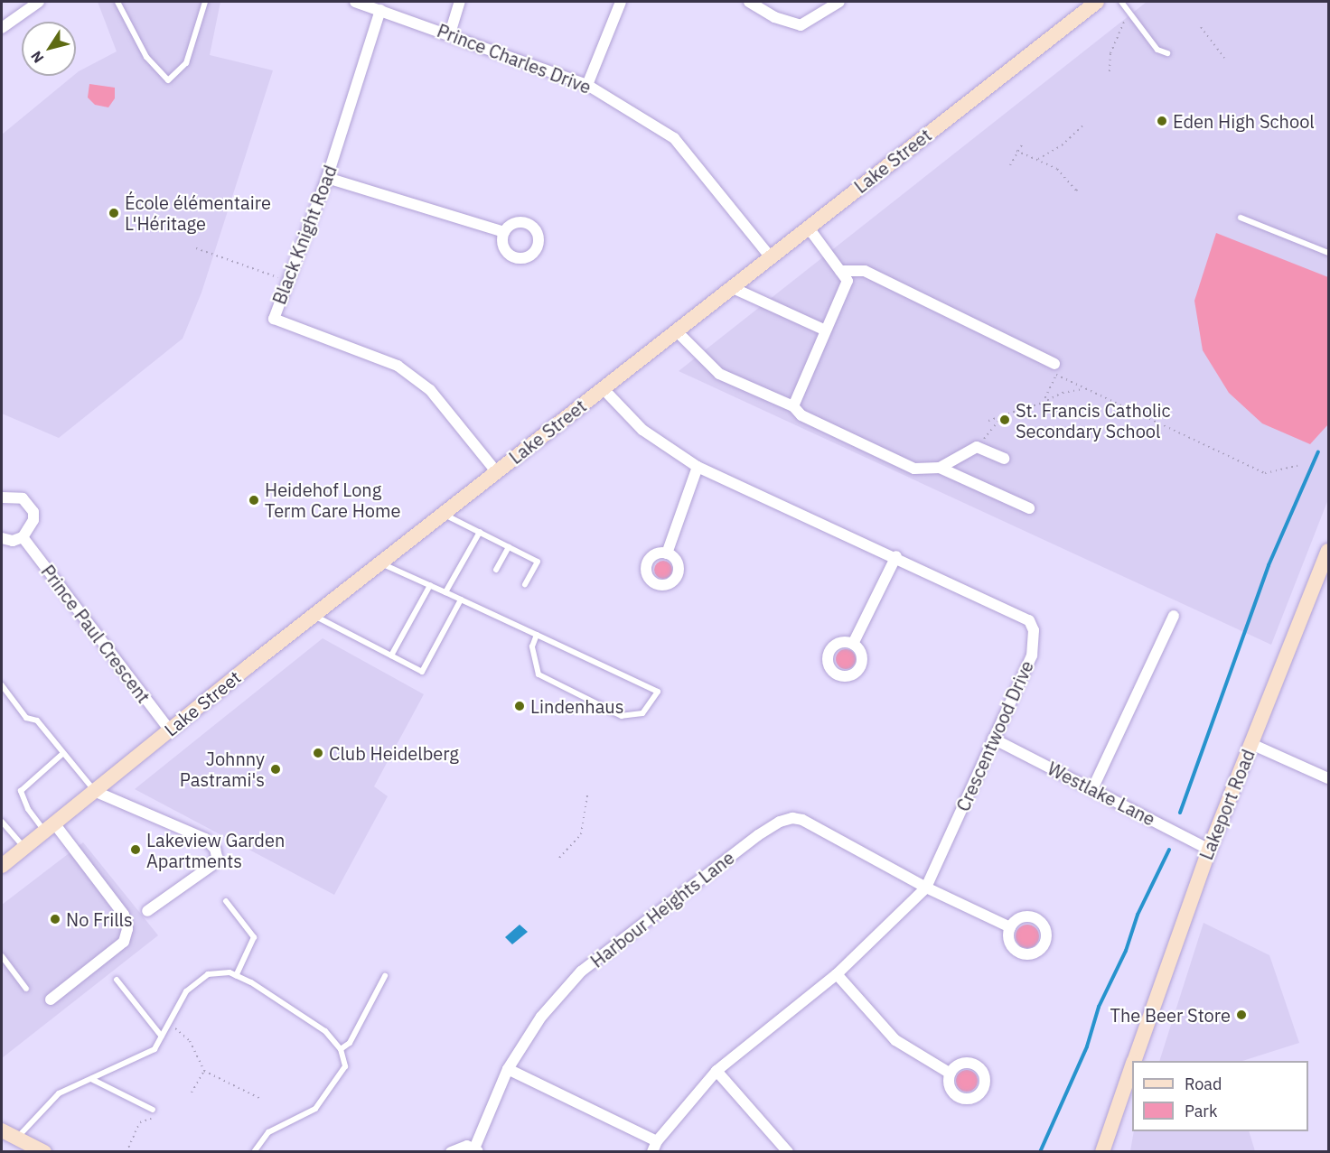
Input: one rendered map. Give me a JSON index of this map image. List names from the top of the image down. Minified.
{"streets":{"main road":["Lake Street","Lakeport Road"],"street":["Prince Charles Drive","Black Knight Road","Prince Paul Crescent","Crescentwood Drive","Westlake Lane","Harbour Heights Lane"]},"crossings":[["Prince Charles Drive","Lake Street"],["Prince Charles Drive","Black Knight Road"],["Lake Street","Black Knight Road"],["Lake Street","Prince Paul Crescent"],["Lake Street","Crescentwood Drive"],["Crescentwood Drive","Westlake Lane"],["Crescentwood Drive","Harbour Heights Lane"],["Westlake Lane","Lakeport Road"]],"places":["Eden High School","École élémentaire L'Héritage","St. Francis Catholic Secondary School","Heidehof Long Term Care Home","Lindenhaus","Club Heidelberg","Johnny Pastrami's","Lakeview Garden Apartments","No Frills","The Beer Store"],"legend":["Road","Park"],"north":"bottom left"}
